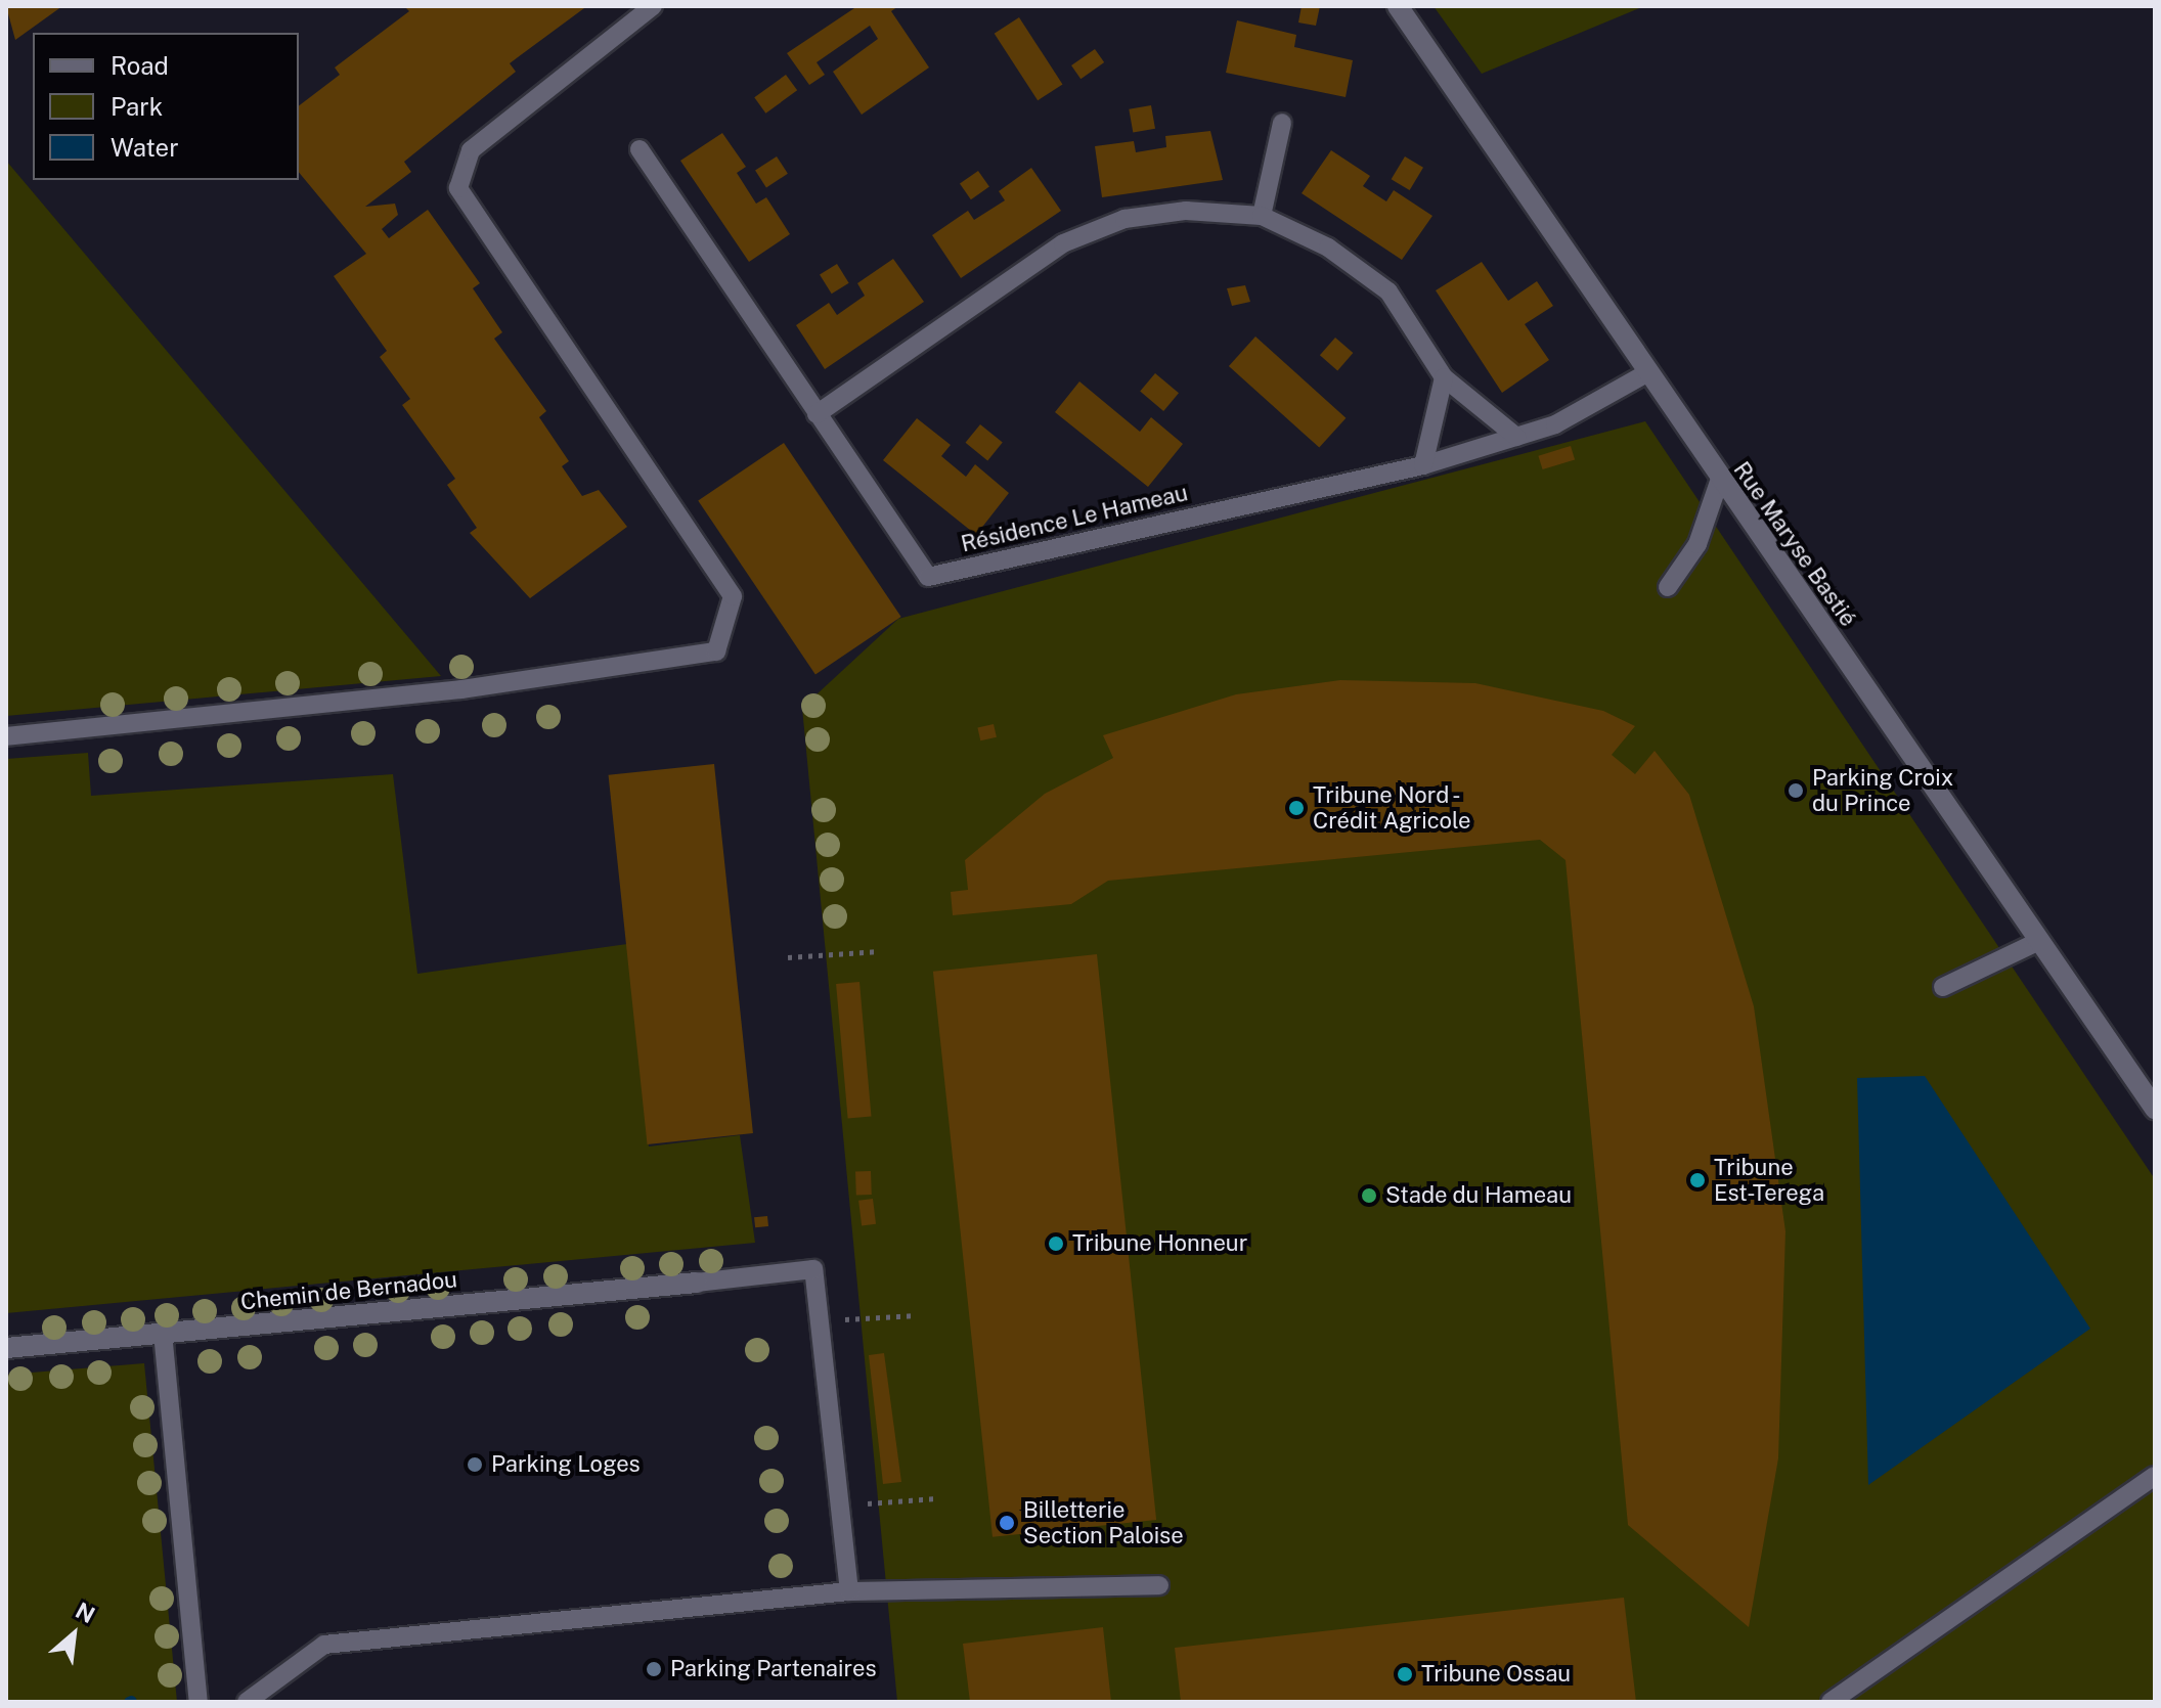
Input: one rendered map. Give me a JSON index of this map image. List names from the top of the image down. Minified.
{"streets":{"street":["Rue Maryse Bastié","Chemin de Bernadou"],"lane":["Résidence Le Hameau"]},"crossings":[["Résidence Le Hameau","Rue Maryse Bastié"]],"places":["Parking Croix du Prince","Tribune Nord - Crédit Agricole","Tribune Est-Terega","Stade du Hameau","Tribune Honneur","Parking Loges","Billetterie Section Paloise","Parking Partenaires","Tribune Ossau"],"legend":["Road","Park","Water"],"north":"top right"}
